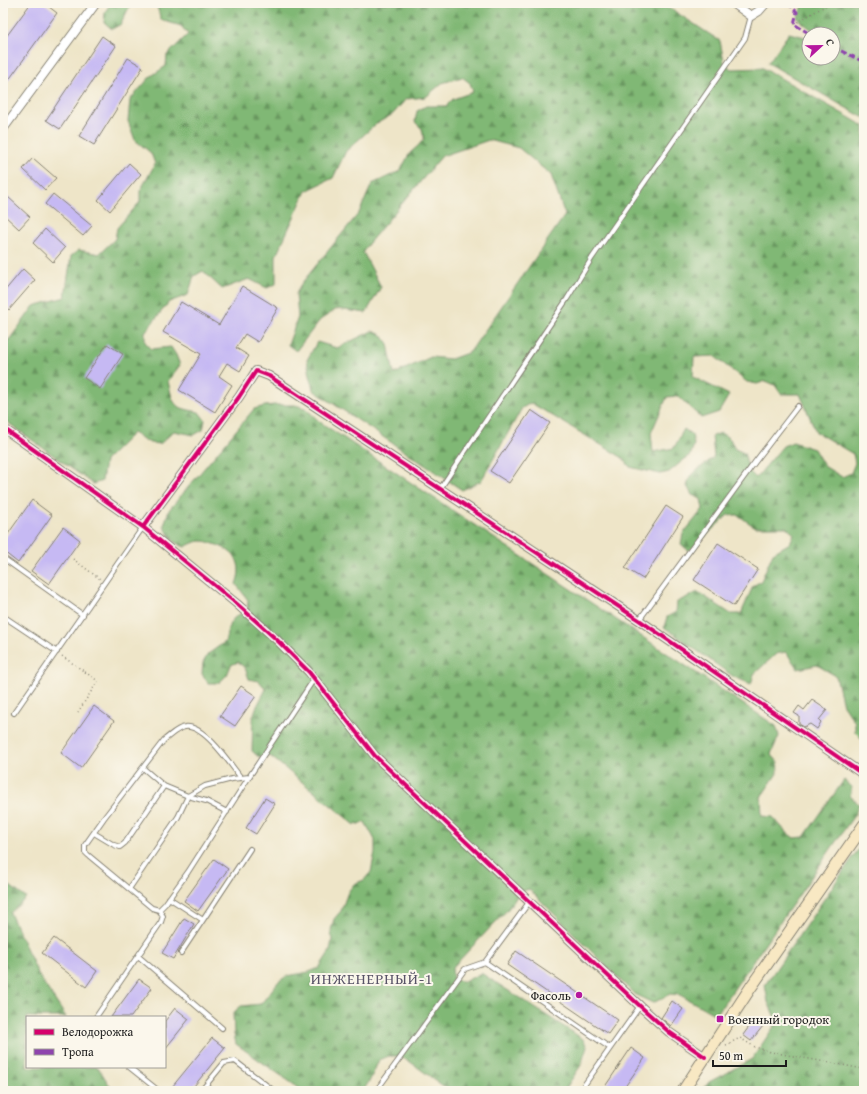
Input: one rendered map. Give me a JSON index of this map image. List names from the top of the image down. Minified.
{"districts":["ИНЖЕНЕРНЫЙ-1"],"places":{"other":["Фасоль"],"transit":["Военный городок"]},"legend":["Велодорожка","Тропа"],"scale_bar":"50 m","north":"right"}
